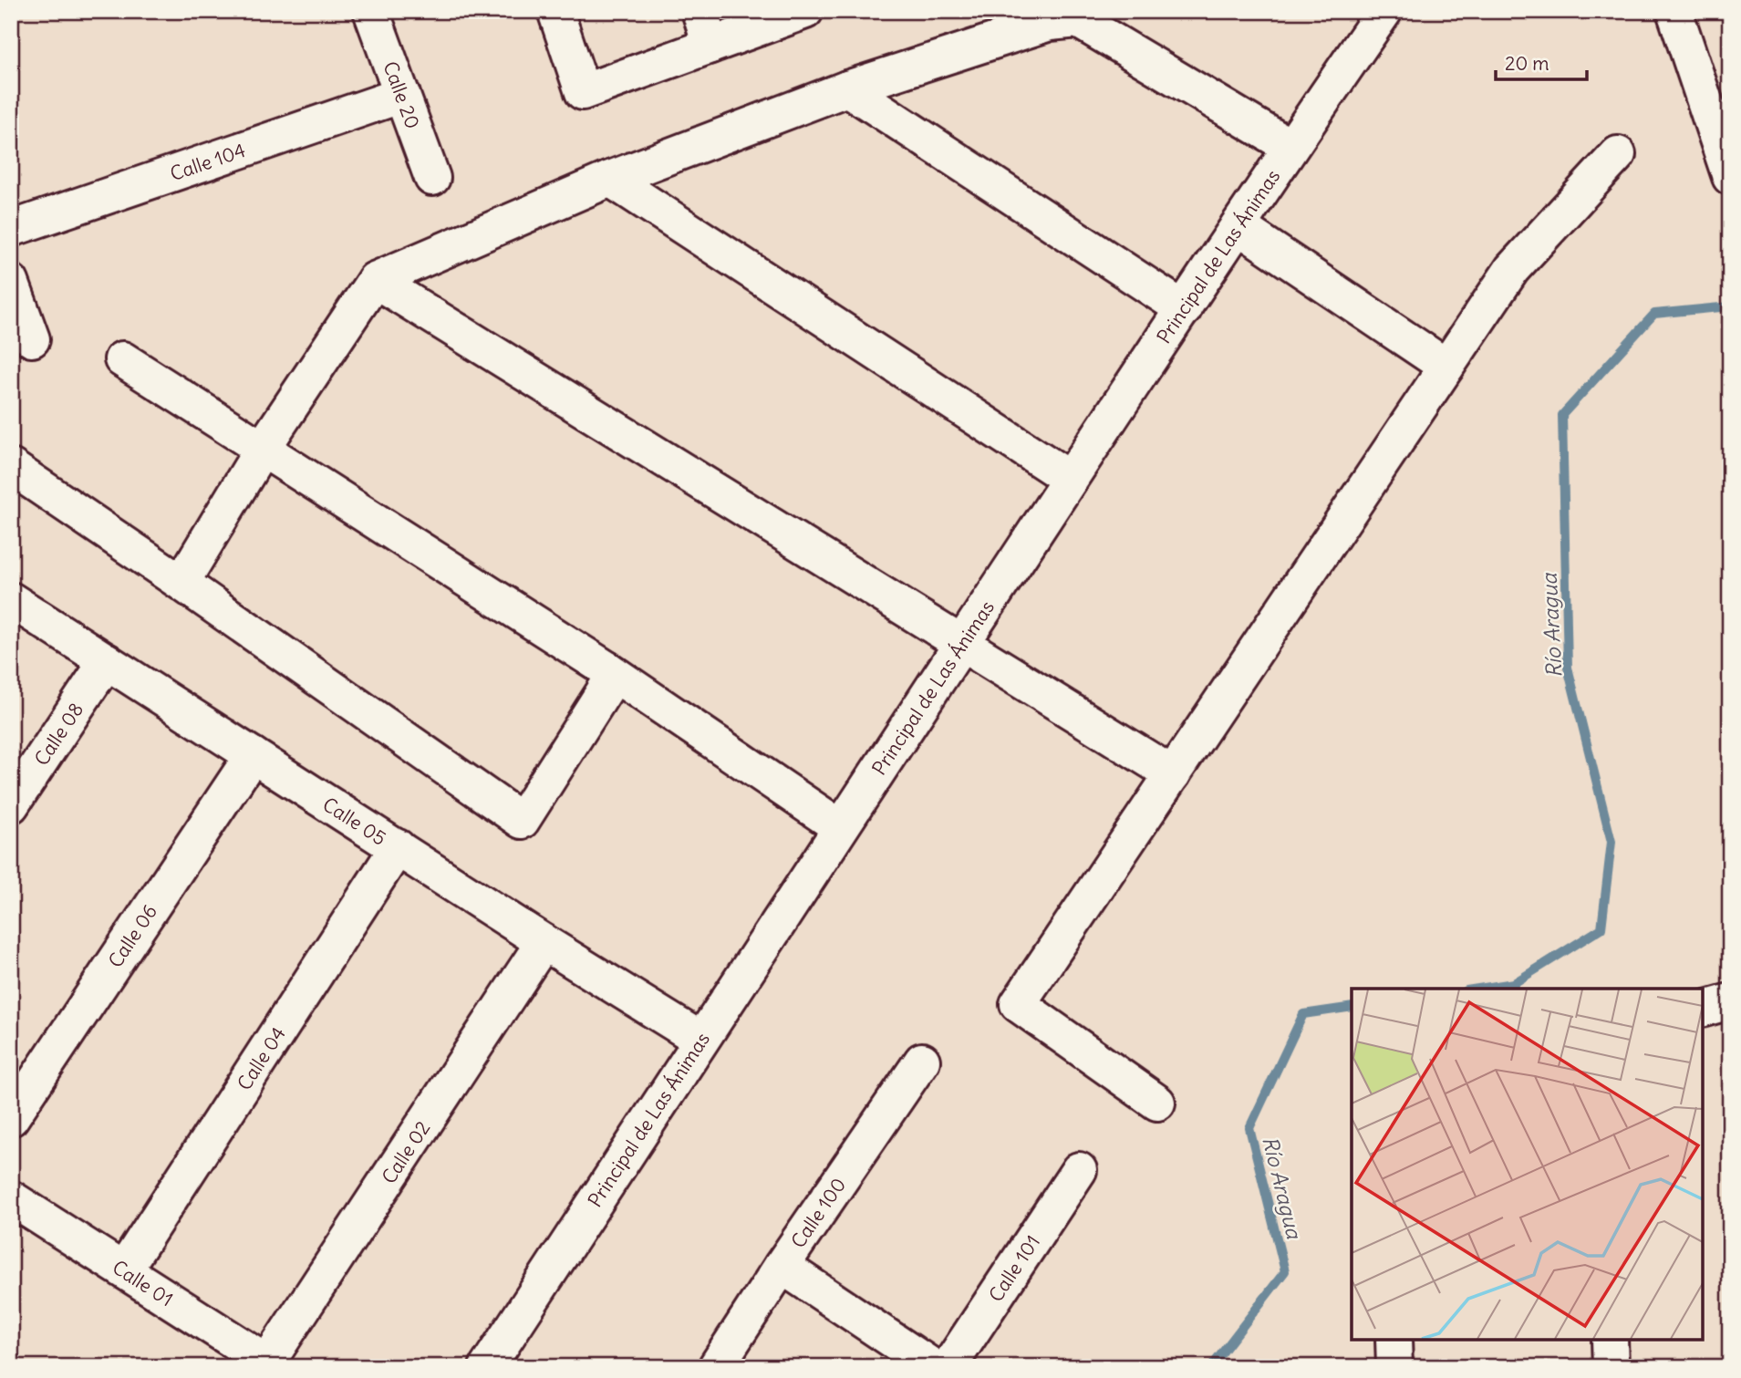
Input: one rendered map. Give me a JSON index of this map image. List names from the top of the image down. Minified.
{"streets":{"street":["Calle 20","Calle 104","Principal de Las Ánimas","Calle 08","Calle 05","Calle 06","Calle 04","Calle 02","Calle 100","Calle 101","Calle 01"]},"crossings":[["Calle 20","Calle 104"],["Principal de Las Ánimas","Calle 05"],["Calle 08","Calle 05"],["Calle 05","Calle 06"],["Calle 05","Calle 04"],["Calle 05","Calle 02"],["Calle 04","Calle 01"],["Calle 02","Calle 01"]],"water":["Río Aragua"],"scale_bar":"20 m"}
